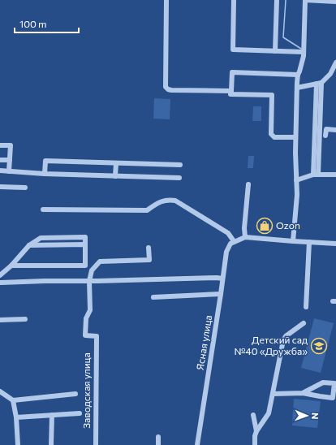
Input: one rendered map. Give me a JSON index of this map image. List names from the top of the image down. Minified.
{"streets":{"street":["Ясная улица","Заводская улица"]},"places":{"shop":["Ozon"],"school or university":["Детский сад №40 «Дружба»"]},"scale_bar":"100 m","north":"right"}
